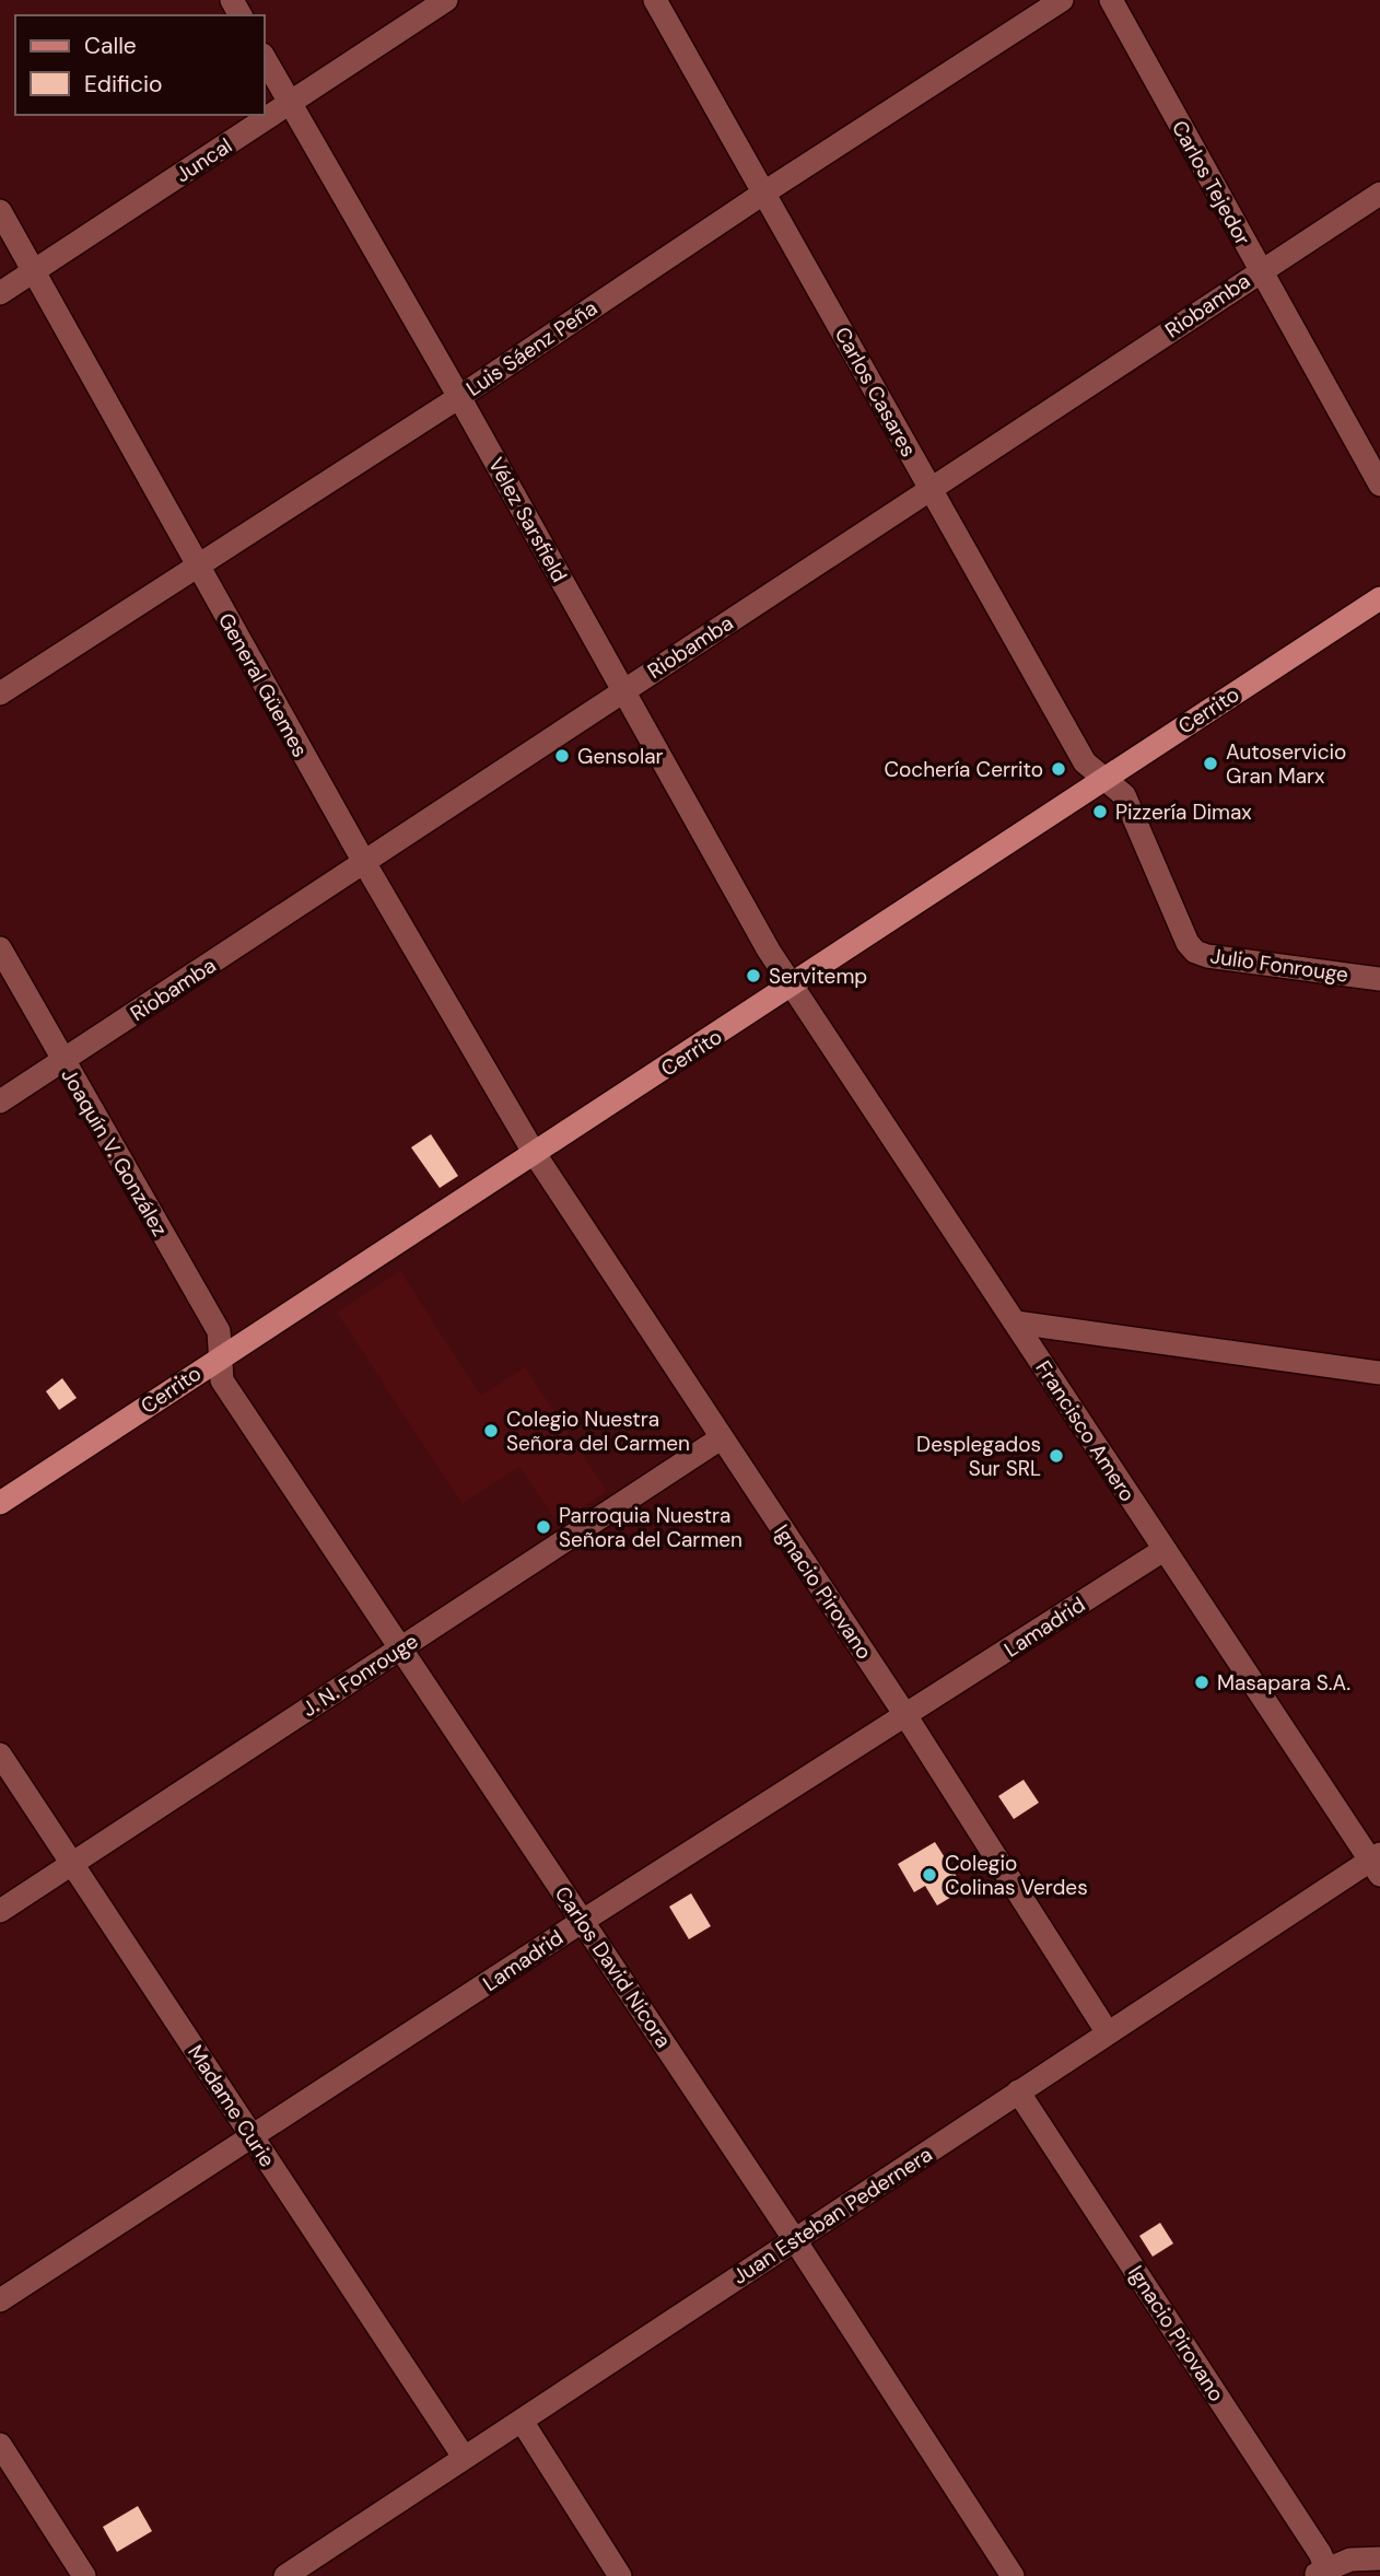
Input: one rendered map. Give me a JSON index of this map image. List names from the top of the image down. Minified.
{"streets":{"main road":["Cerrito"],"street":["Juncal","Carlos Tejedor","Riobamba","Luis Sáenz Peña","Carlos Casares","Vélez Sarsfield","General Güemes","Julio Fonrouge","Joaquín V. González","Francisco Amero","Ignacio Pirovano","Lamadrid","J. N. Fonrouge","Carlos David Nicora","Madame Curie","Juan Esteban Pedernera"]},"crossings":[["Juncal","Vélez Sarsfield"],["Juncal","General Güemes"],["Carlos Tejedor","Riobamba"],["Riobamba","Carlos Casares"],["Riobamba","Vélez Sarsfield"],["Riobamba","General Güemes"],["Riobamba","Joaquín V. González"],["Luis Sáenz Peña","Carlos Casares"],["Luis Sáenz Peña","Vélez Sarsfield"],["Luis Sáenz Peña","General Güemes"],["Carlos Casares","Cerrito"],["Carlos Casares","Julio Fonrouge"],["Vélez Sarsfield","Cerrito"],["Vélez Sarsfield","Francisco Amero"],["General Güemes","Cerrito"],["General Güemes","Ignacio Pirovano"],["Cerrito","Julio Fonrouge"],["Cerrito","Joaquín V. González"],["Cerrito","Francisco Amero"],["Cerrito","Ignacio Pirovano"],["Cerrito","Carlos David Nicora"],["Joaquín V. González","Carlos David Nicora"],["Francisco Amero","Lamadrid"],["Francisco Amero","Juan Esteban Pedernera"],["Ignacio Pirovano","Lamadrid"],["Ignacio Pirovano","J. N. Fonrouge"],["Ignacio Pirovano","Juan Esteban Pedernera"],["Lamadrid","Carlos David Nicora"],["Lamadrid","Madame Curie"],["J. N. Fonrouge","Carlos David Nicora"],["J. N. Fonrouge","Madame Curie"],["Carlos David Nicora","Juan Esteban Pedernera"],["Madame Curie","Juan Esteban Pedernera"]],"places":["Gensolar","Autoservicio Gran Marx","Cochería Cerrito","Pizzería Dimax","Servitemp","Colegio Nuestra Señora del Carmen","Desplegados Sur SRL","Parroquia Nuestra Señora del Carmen","Masapara S.A.","Colegio Colinas Verdes"],"legend":["Calle","Edificio"]}
